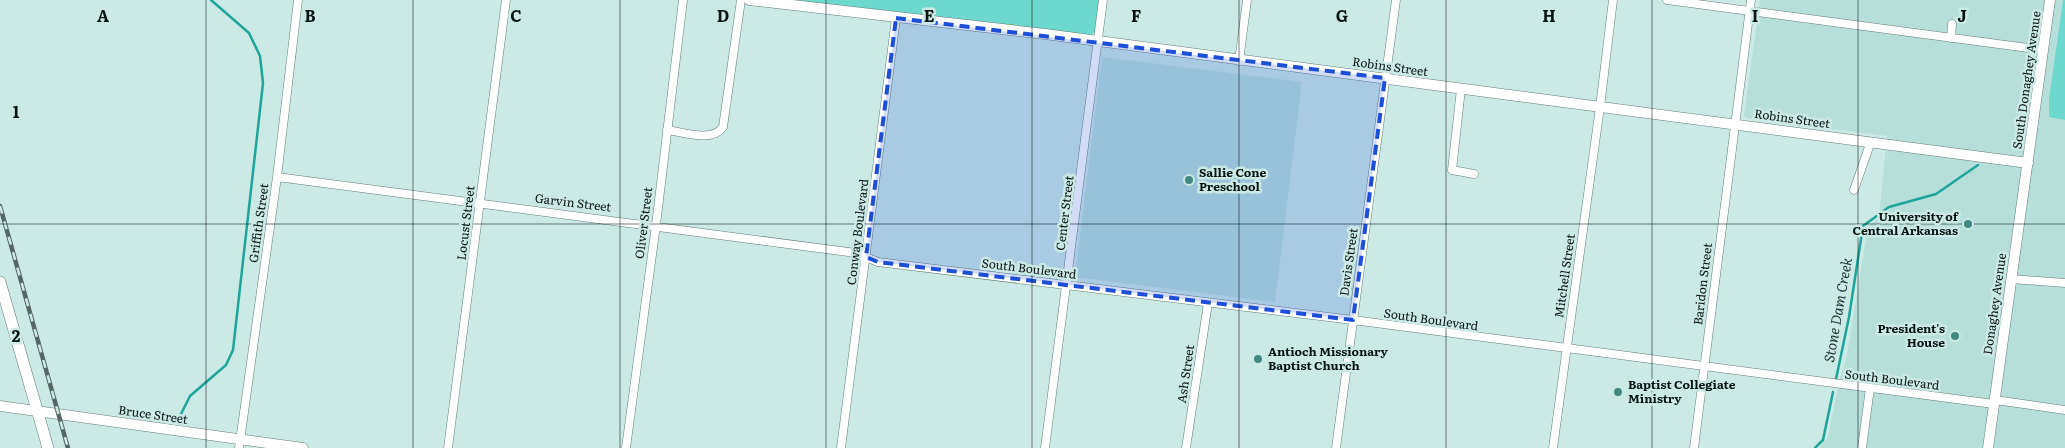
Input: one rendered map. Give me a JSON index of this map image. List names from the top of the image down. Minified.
{"streets":{"street":["Robins Street","South Donaghey Avenue","Garvin Street","Center Street","Griffith Street","Locust Street","Oliver Street","Conway Boulevard","Davis Street","South Boulevard","Mitchell Street","Baridon Street","Donaghey Avenue","Ash Street","Bruce Street"]},"crossings":[["Robins Street","South Donaghey Avenue"],["Robins Street","Center Street"],["Robins Street","Conway Boulevard"],["Robins Street","Davis Street"],["Robins Street","Mitchell Street"],["Robins Street","Baridon Street"],["Robins Street","Donaghey Avenue"],["South Donaghey Avenue","Donaghey Avenue"],["Garvin Street","Griffith Street"],["Garvin Street","Locust Street"],["Garvin Street","Oliver Street"],["Garvin Street","Conway Boulevard"],["Garvin Street","South Boulevard"],["Center Street","South Boulevard"],["Griffith Street","Bruce Street"],["Conway Boulevard","South Boulevard"],["Davis Street","South Boulevard"],["South Boulevard","Mitchell Street"],["South Boulevard","Baridon Street"],["South Boulevard","Donaghey Avenue"],["South Boulevard","Ash Street"]],"water":["Stone Dam Creek"],"places":["Sallie Cone Preschool","University of Central Arkansas","President's House","Antioch Missionary Baptist Church","Baptist Collegiate Ministry"],"grid":{"columns":["A","B","C","D","E","F","G","H","I","J"],"rows":["1","2"]}}
